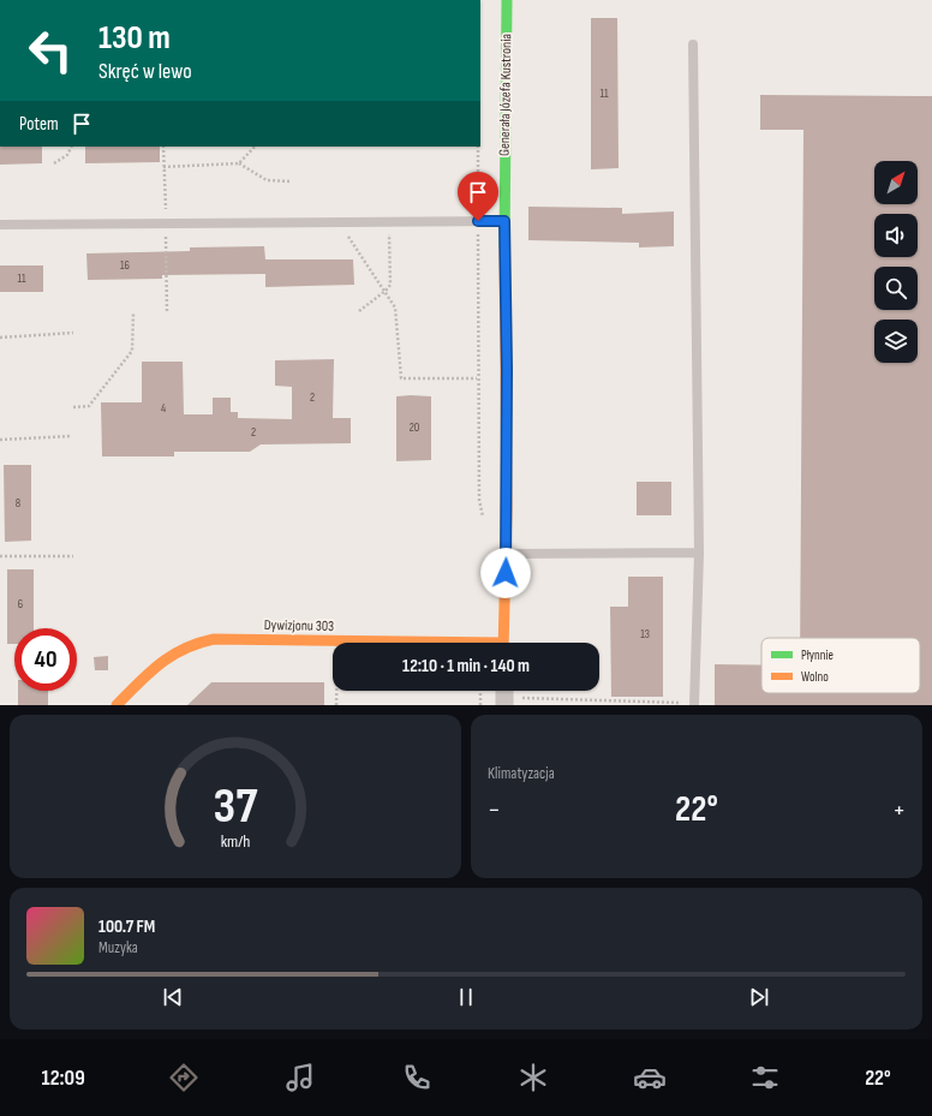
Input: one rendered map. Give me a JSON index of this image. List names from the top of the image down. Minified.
{"streets":{"street":["Generała Józefa Kustronia","Dywizjonu 303"]},"house_numbers":["11","16","11","2","4","20","2","8","6","13"],"legend":["Płynnie","Wolno"],"north":"top right","page":{"turn":["130 m","Skręć w lewo"],"then":"Potem","limit":"40","trip":"12:10 · 1 min · 140 m","tile":"Klimatyzacja","heat":["−","22°","+"],"song":["100.7 FM","Muzyka"],"tabs":["12:09","22°"],"gauge":["37","km/h"]}}
